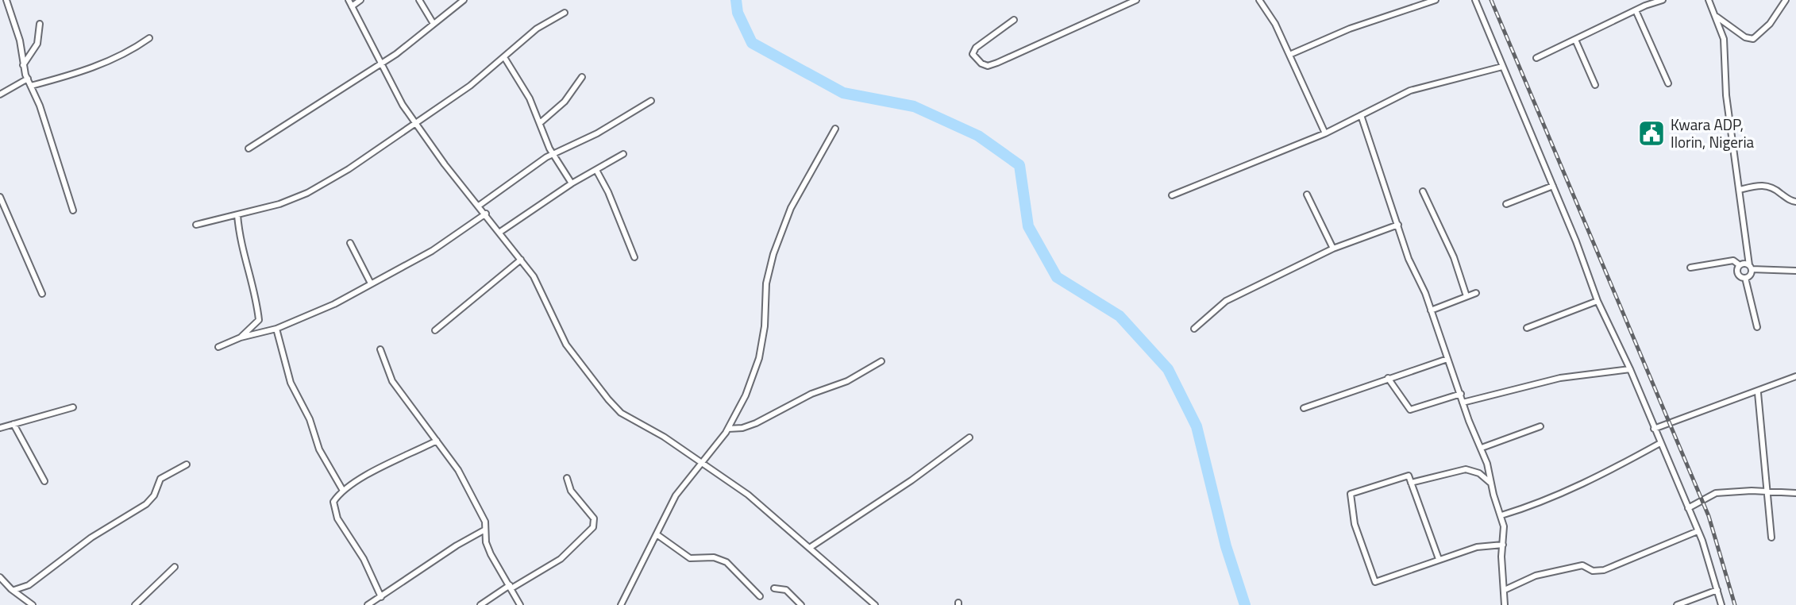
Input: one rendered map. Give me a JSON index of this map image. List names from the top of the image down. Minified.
{"places":{"public building":["Kwara ADP, Ilorin, Nigeria"]}}
